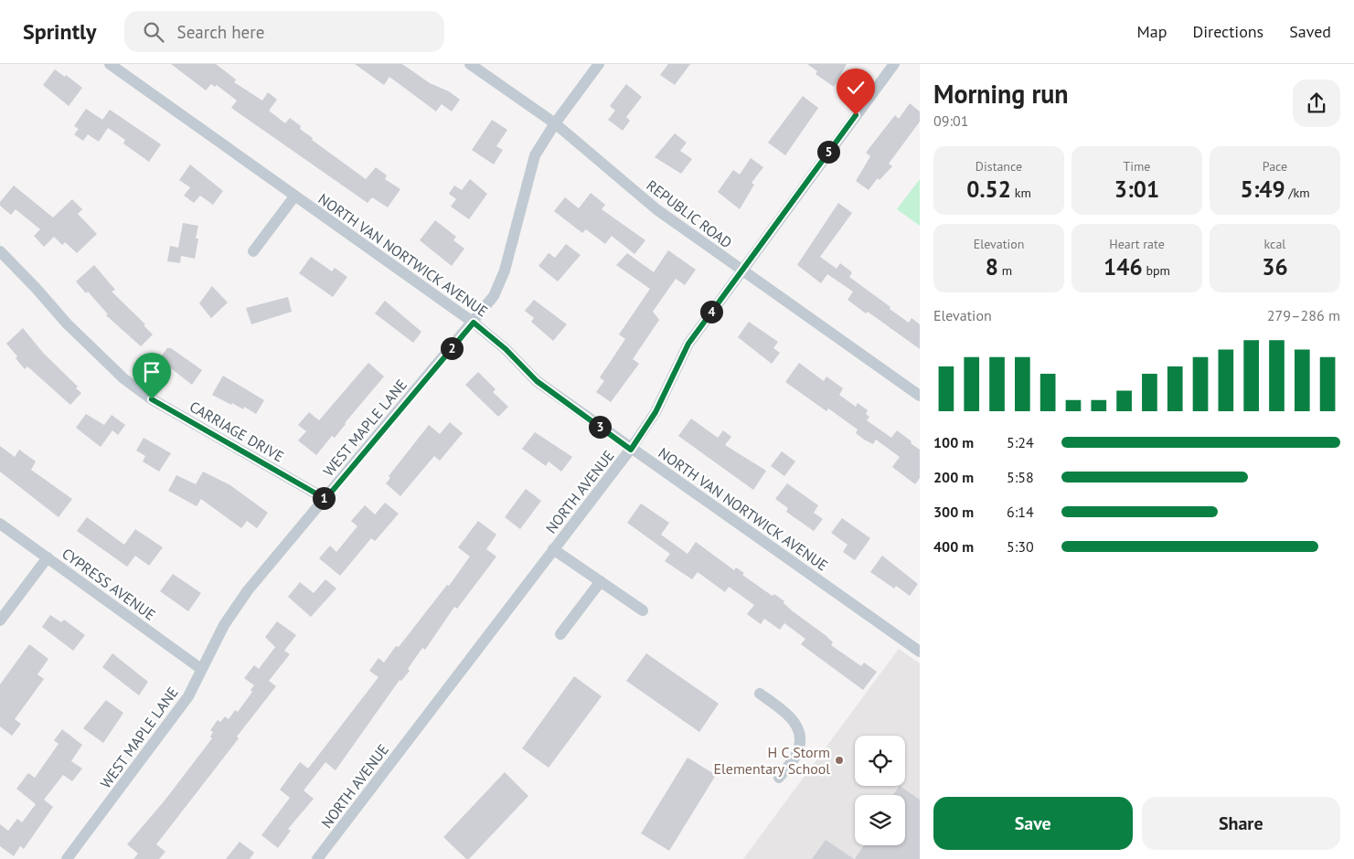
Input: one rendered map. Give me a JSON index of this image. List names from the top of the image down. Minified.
{"streets":{"street":["REPUBLIC ROAD","NORTH VAN NORTWICK AVENUE","WEST MAPLE LANE","CARRIAGE DRIVE","NORTH AVENUE","CYPRESS AVENUE"]},"crossings":[["REPUBLIC ROAD","WEST MAPLE LANE"],["REPUBLIC ROAD","NORTH AVENUE"],["NORTH VAN NORTWICK AVENUE","WEST MAPLE LANE"],["NORTH VAN NORTWICK AVENUE","NORTH AVENUE"],["WEST MAPLE LANE","CARRIAGE DRIVE"],["WEST MAPLE LANE","CYPRESS AVENUE"]],"places":["H C Storm Elementary School"],"page":{"header":"Sprintly","search":"Search here","nav":["Map","Directions","Saved"],"heading":["Morning run","09:01"],"pins":["5","4","2","3","1"],"stats":[["Distance","0.52 km"],["Time","3:01"],["Pace","5:49 /km"],["Elevation","8 m"],["Heart rate","146 bpm"],["kcal","36"]],"chart":["Elevation","279–286 m"],"list":[{"name":"100 m","note":"5:24"},{"name":"200 m","note":"5:58"},{"name":"300 m","note":"6:14"},{"name":"400 m","note":"5:30"}],"buttons":["Save","Share"]}}
